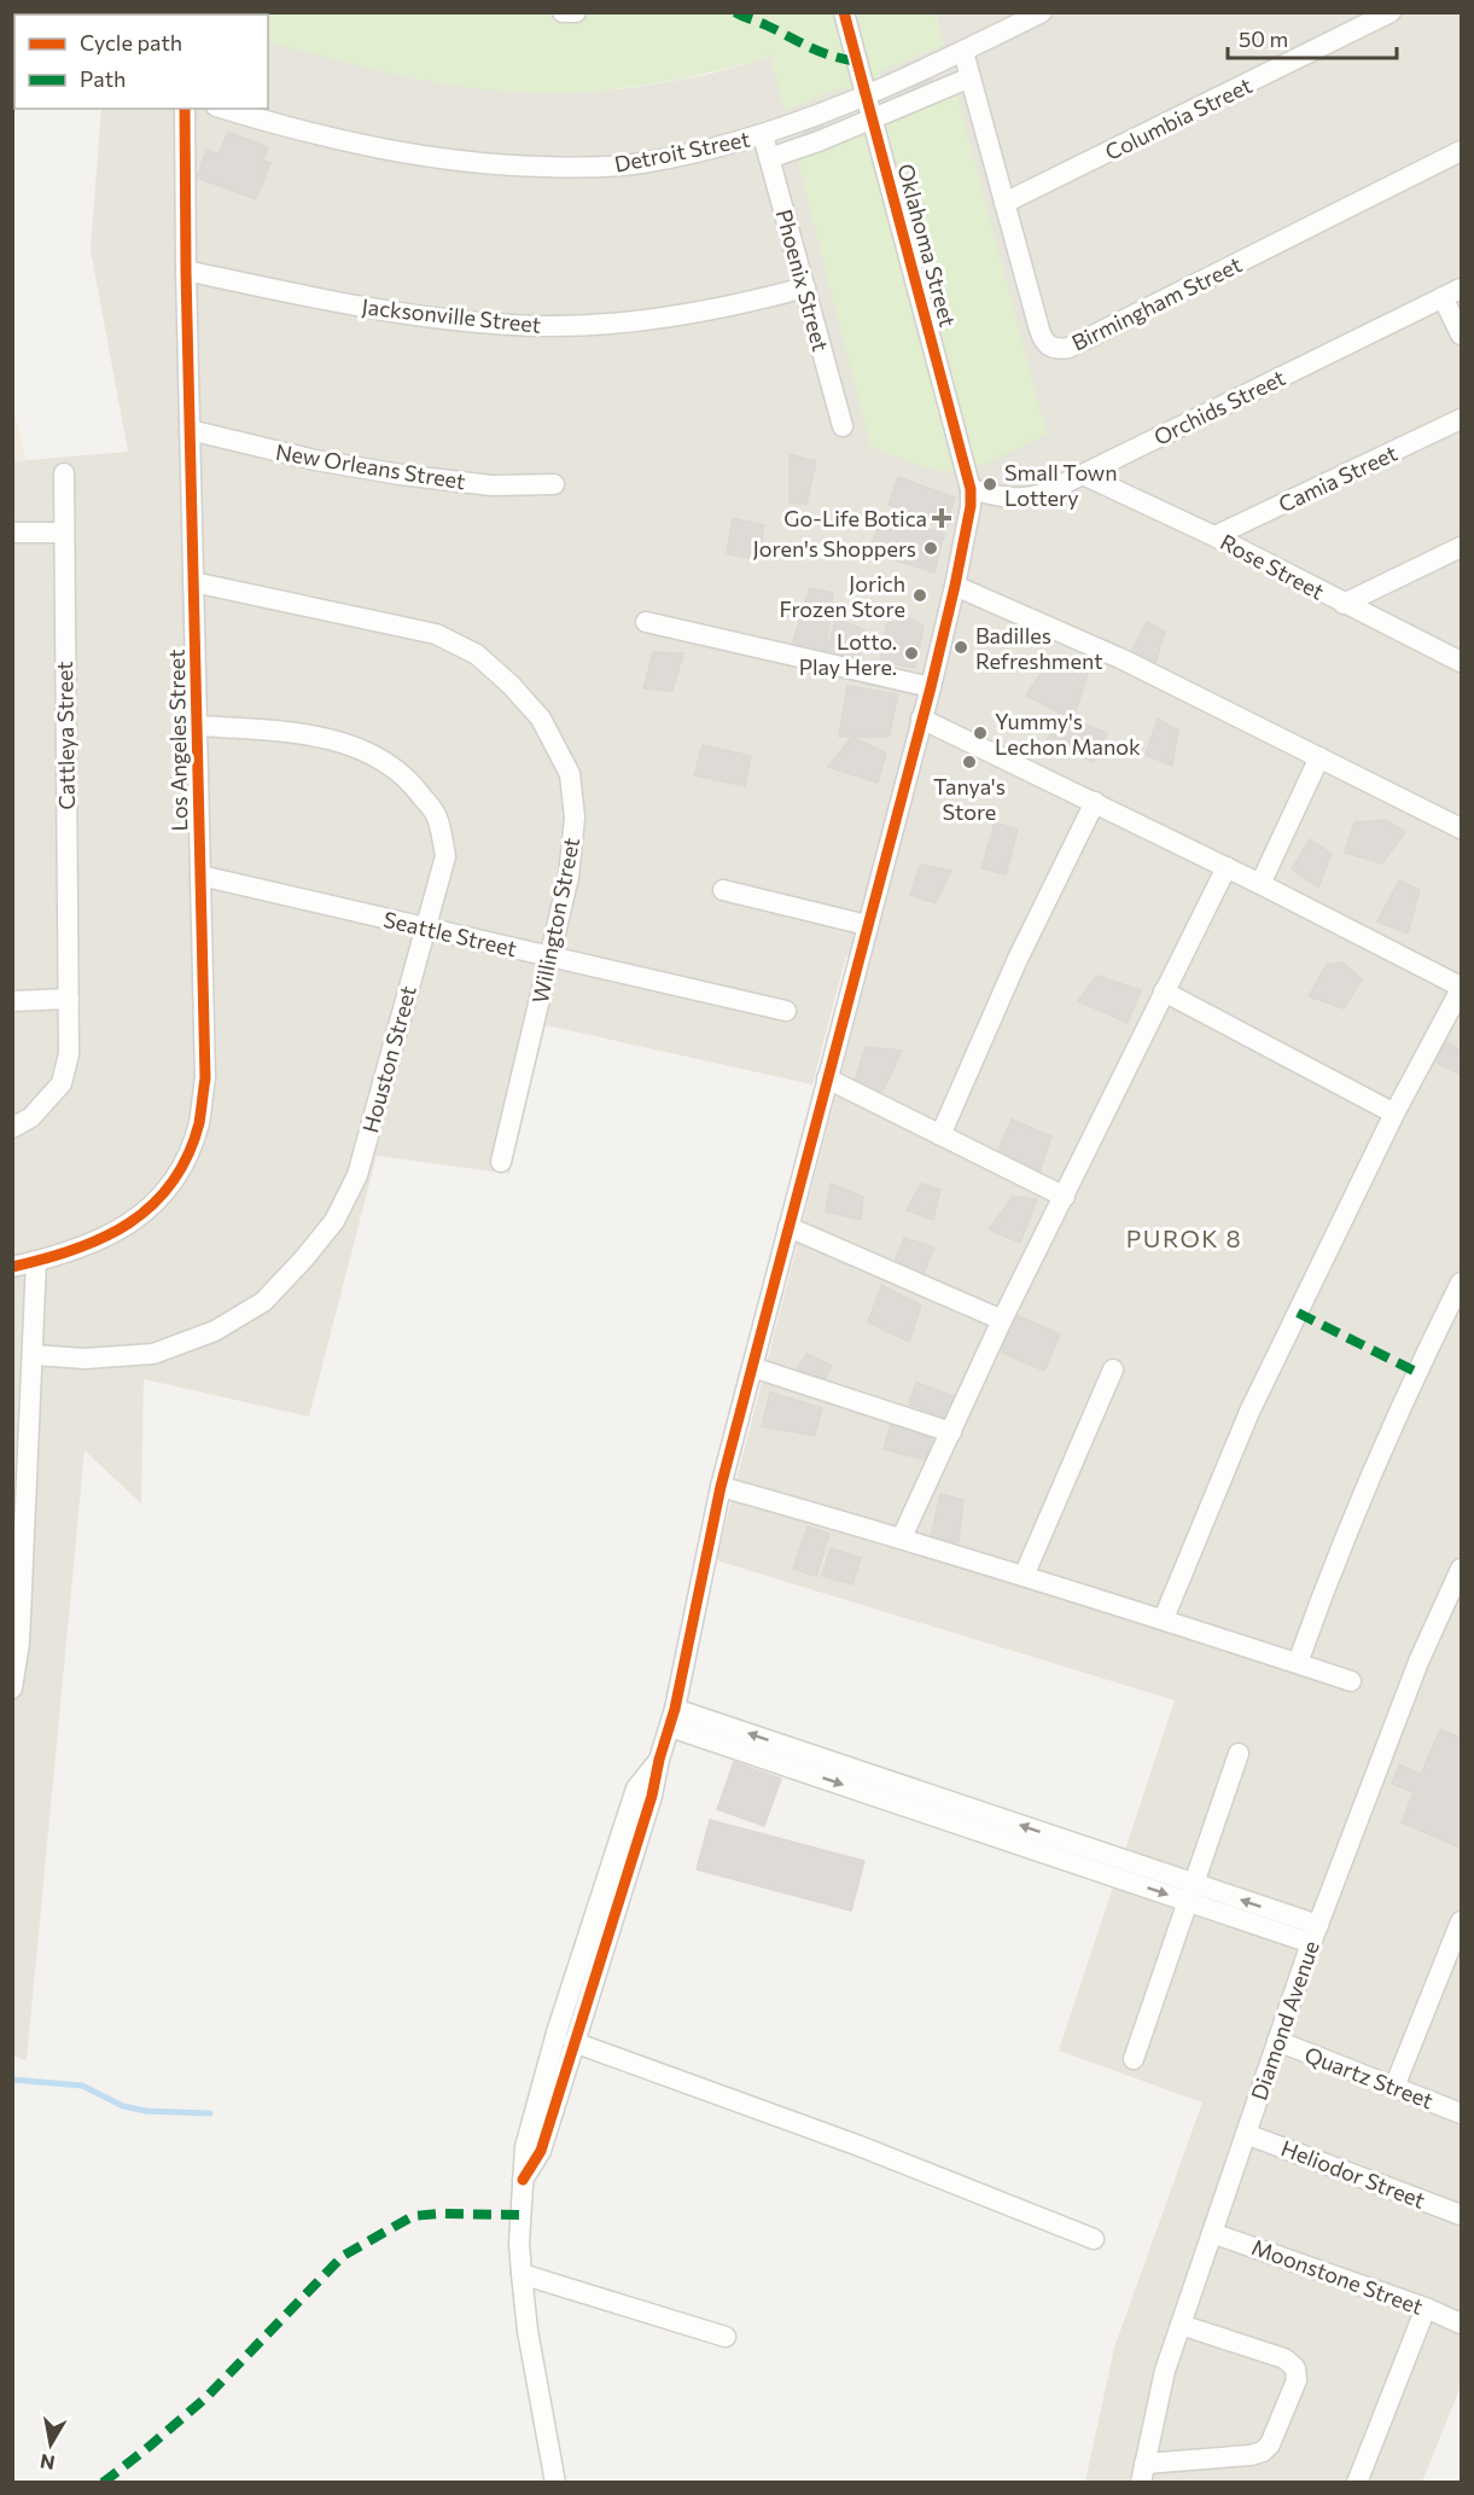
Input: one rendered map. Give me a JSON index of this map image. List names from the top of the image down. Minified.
{"streets":{"street":["Columbia Street","Detroit Street","Oklahoma Street","Phoenix Street","Birmingham Street","Jacksonville Street","Orchids Street","New Orleans Street","Camia Street","Rose Street","Cattleya Street","Los Angeles Street","Willington Street","Seattle Street","Houston Street","Diamond Avenue","Quartz Street","Heliodor Street","Moonstone Street"]},"crossings":[["Columbia Street","Birmingham Street"],["Detroit Street","Oklahoma Street"],["Detroit Street","Phoenix Street"],["Detroit Street","Birmingham Street"],["Oklahoma Street","Orchids Street"],["Phoenix Street","Jacksonville Street"],["Jacksonville Street","Los Angeles Street"],["Orchids Street","Rose Street"],["New Orleans Street","Los Angeles Street"],["Camia Street","Rose Street"],["Los Angeles Street","Willington Street"],["Los Angeles Street","Seattle Street"],["Los Angeles Street","Houston Street"],["Willington Street","Seattle Street"],["Seattle Street","Houston Street"],["Diamond Avenue","Quartz Street"],["Diamond Avenue","Heliodor Street"],["Diamond Avenue","Moonstone Street"]],"districts":["PUROK 8"],"places":{"other":["Small Town Lottery","Joren's Shoppers","Jorich Frozen Store","Badilles Refreshment","Lotto. Play Here.","Yummy's Lechon Manok","Tanya's Store"],"health":["Go-Life Botica"]},"legend":["Cycle path","Path"],"scale_bar":"50 m","north":"bottom"}
